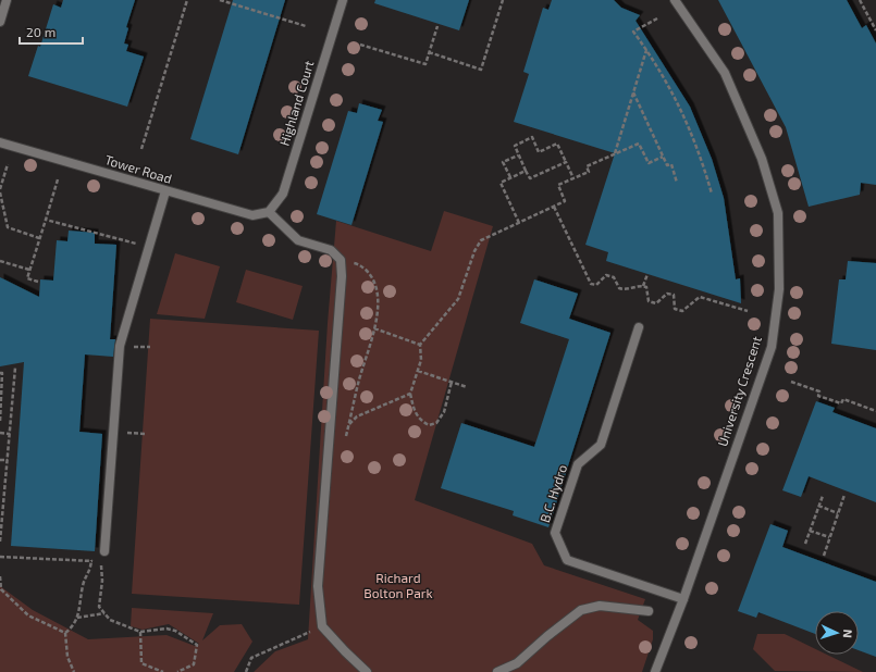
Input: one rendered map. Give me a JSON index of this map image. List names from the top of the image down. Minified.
{"streets":{"street":["Highland Court","Tower Road","University Crescent","B.C. Hydro"]},"crossings":[["Highland Court","Tower Road"],["University Crescent","B.C. Hydro"]],"parks":["Richard Bolton Park"],"scale_bar":"20 m","north":"right"}
